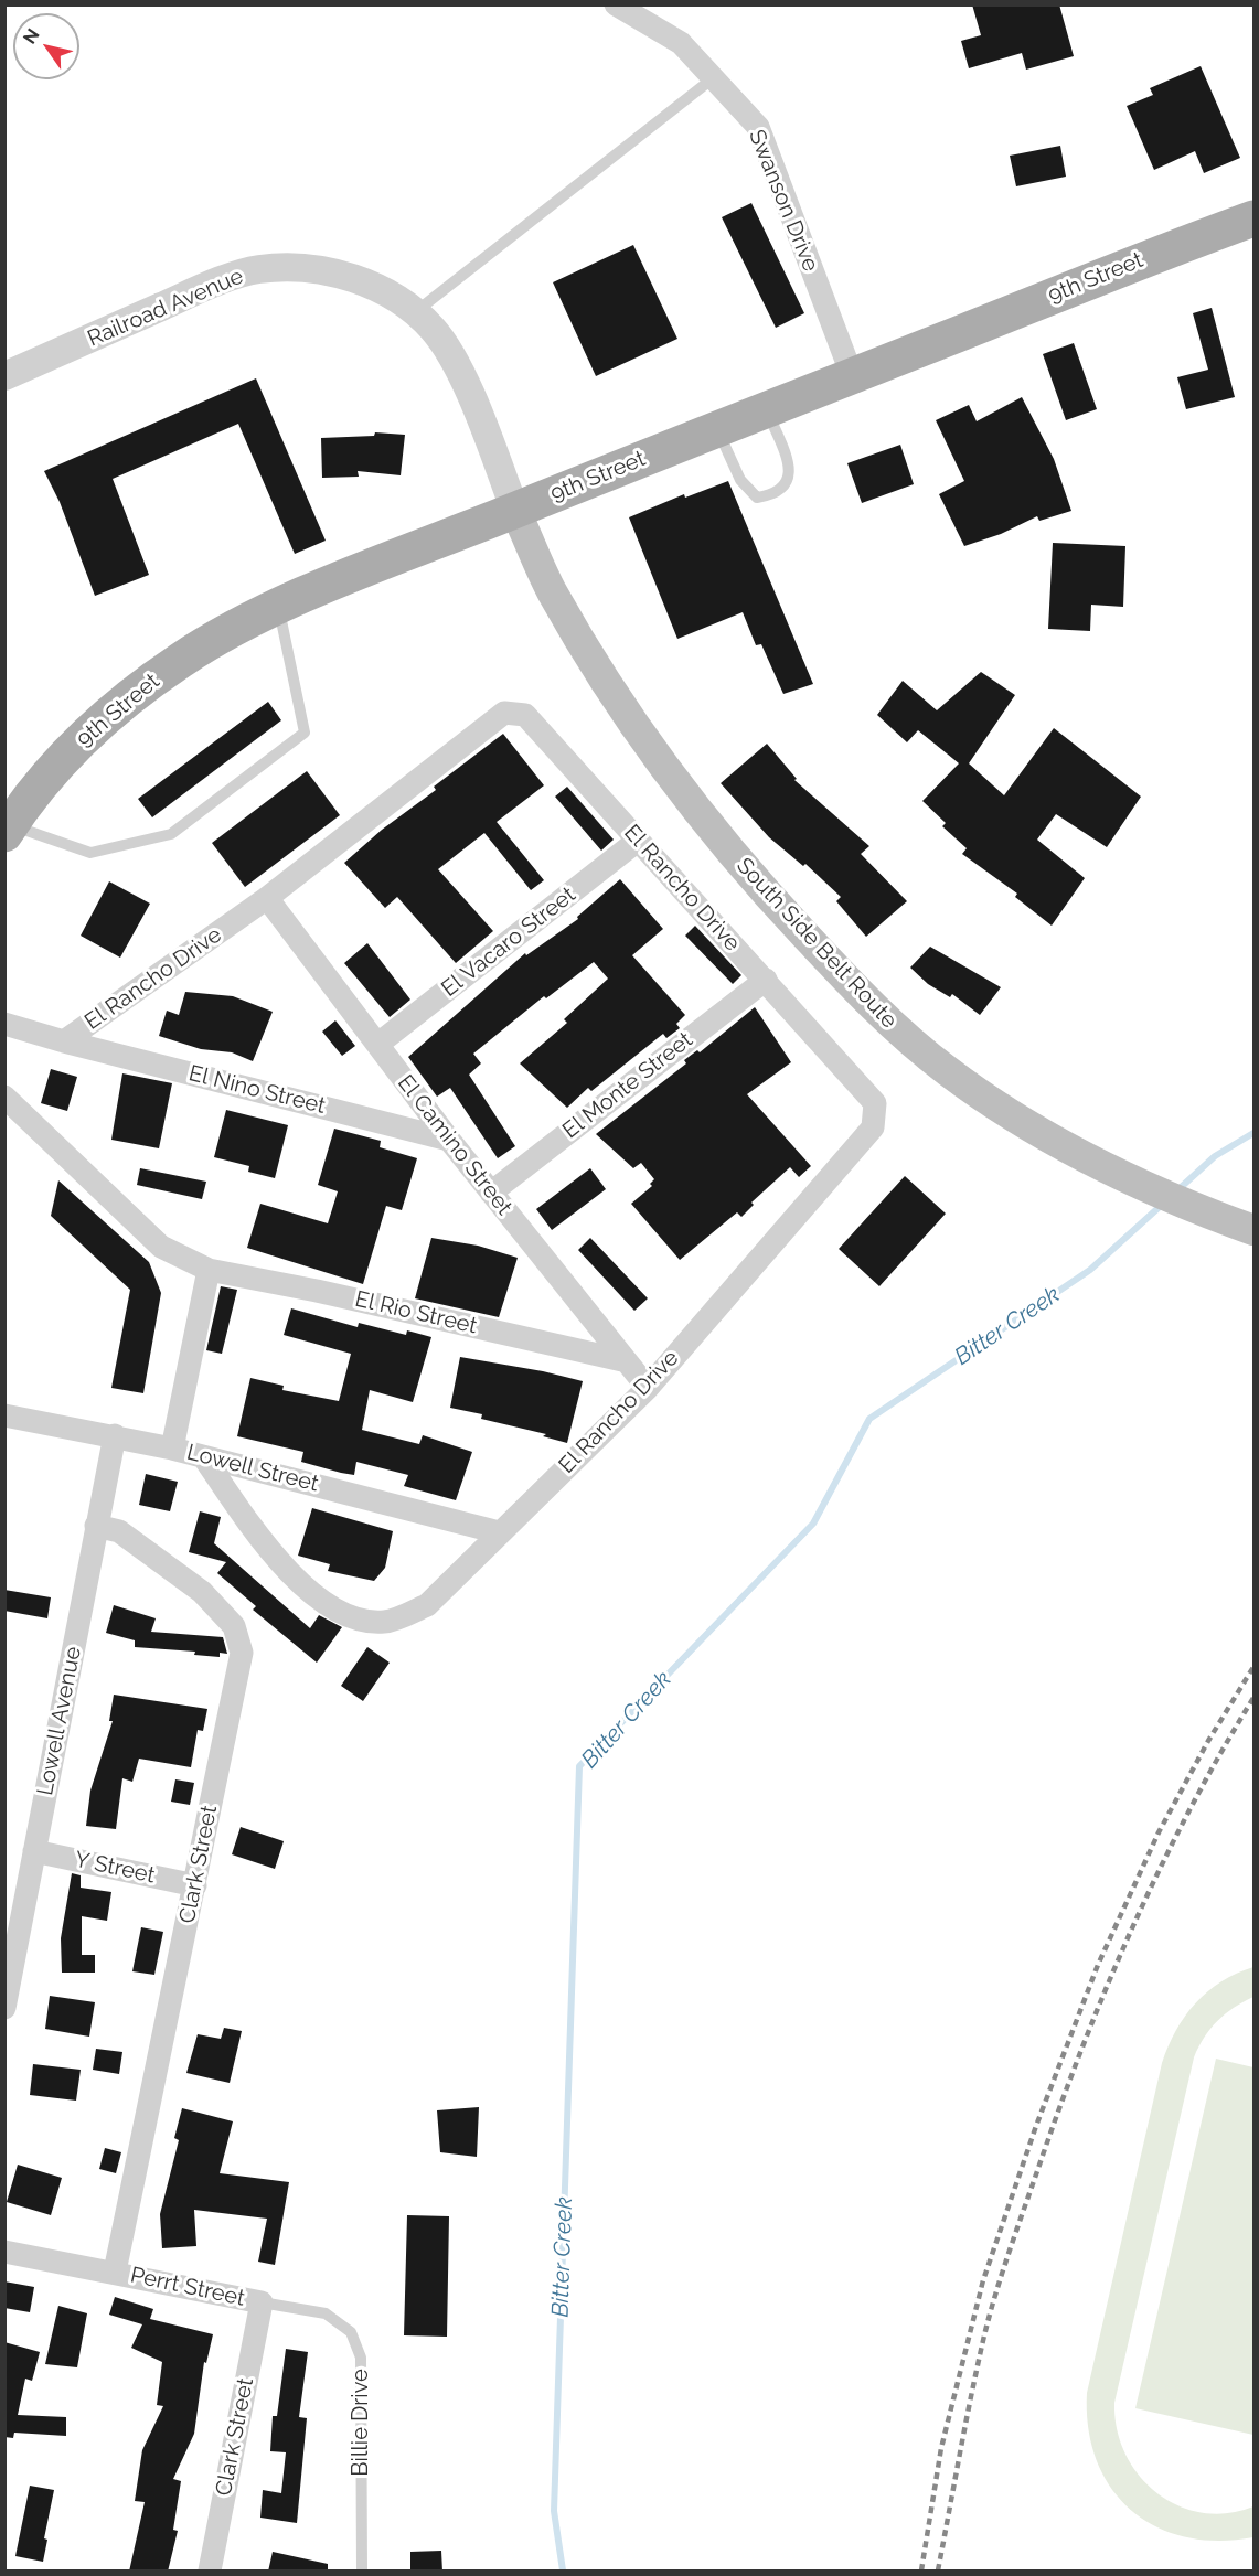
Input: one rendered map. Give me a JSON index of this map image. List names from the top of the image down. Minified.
{"streets":{"main road":["9th Street","South Side Belt Route"],"street":["Swanson Drive","Railroad Avenue","El Rancho Drive","El Vacaro Street","El Monte Street","El Nino Street","El Camino Street","El Rio Street","Lowell Street","Lowell Avenue","Clark Street","Y Street","Perrt Street"],"lane":["Billie Drive"]},"crossings":[["Swanson Drive","9th Street"],["9th Street","Railroad Avenue"],["9th Street","South Side Belt Route"],["Railroad Avenue","South Side Belt Route"],["El Rancho Drive","El Vacaro Street"],["El Rancho Drive","El Monte Street"],["El Rancho Drive","El Nino Street"],["El Rancho Drive","El Camino Street"],["El Rancho Drive","Lowell Street"],["El Vacaro Street","El Camino Street"],["El Monte Street","El Camino Street"],["El Nino Street","El Camino Street"],["El Camino Street","El Rio Street"],["Lowell Street","Lowell Avenue"],["Lowell Avenue","Clark Street"],["Lowell Avenue","Y Street"],["Clark Street","Y Street"],["Clark Street","Perrt Street"],["Clark Street","Billie Drive"],["Perrt Street","Billie Drive"]],"water":["Bitter Creek"],"north":"top left"}
